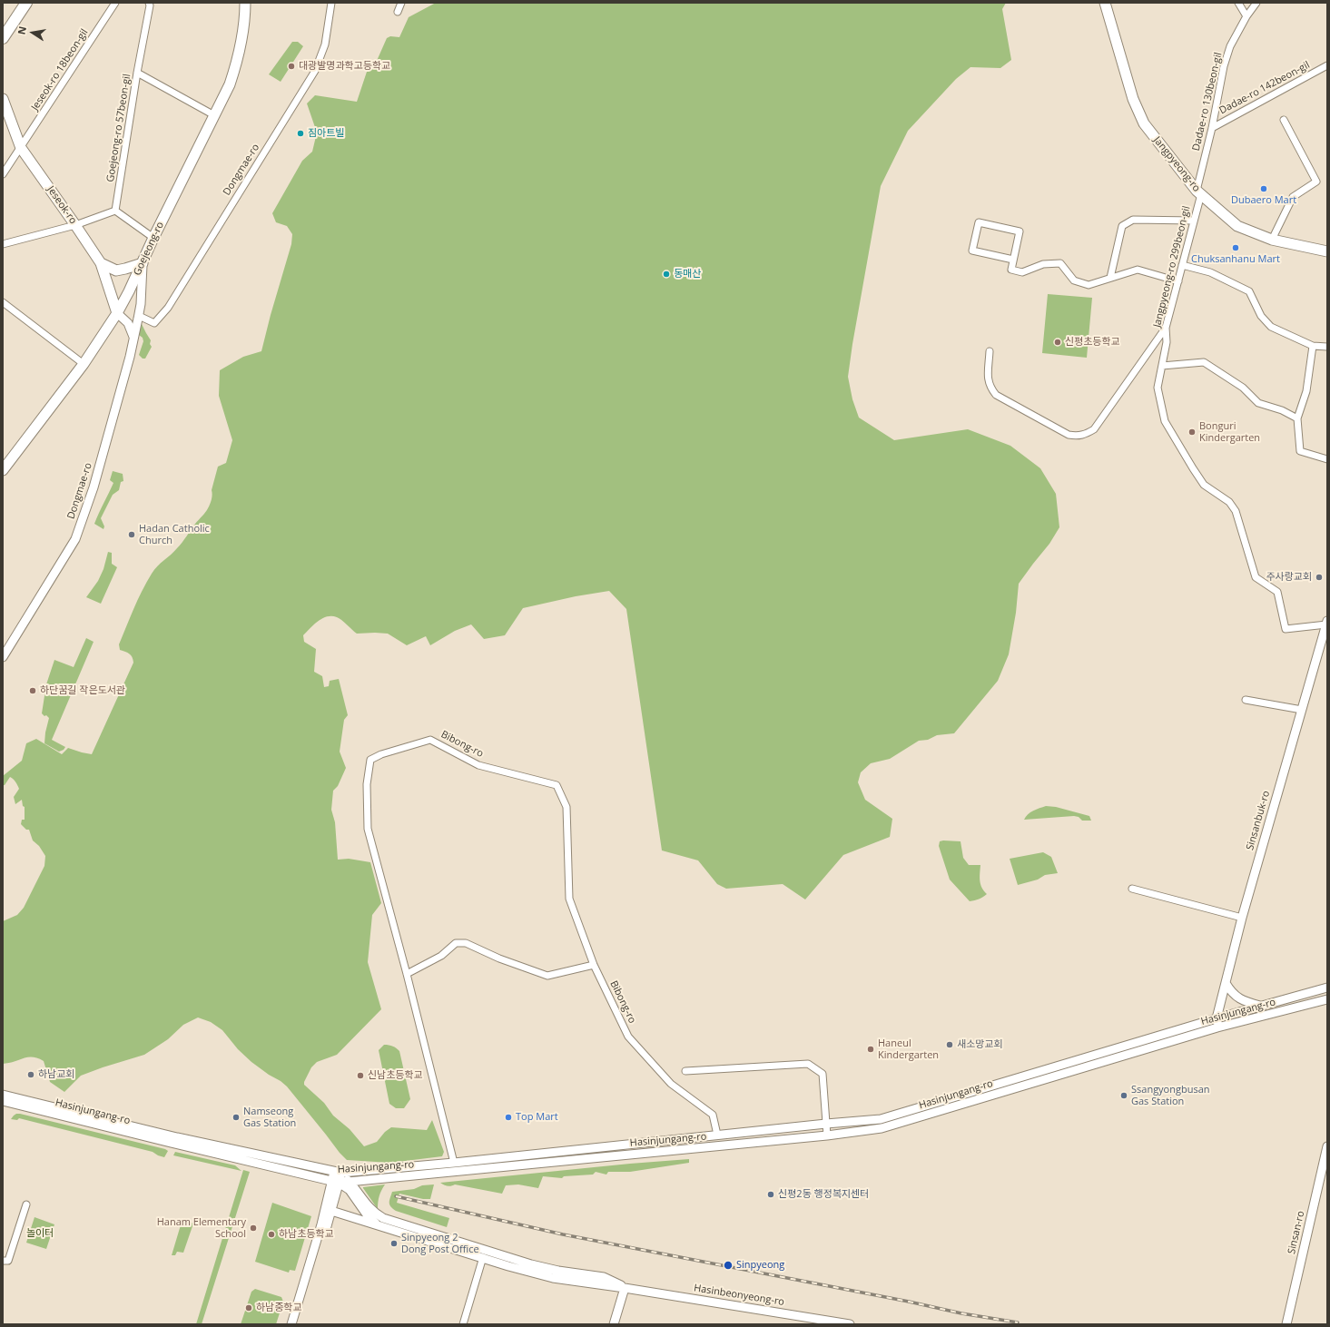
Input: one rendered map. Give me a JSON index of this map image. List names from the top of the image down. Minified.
{"streets":{"main road":["Jangpyeong-ro","Jeseok-ro","Goejeong-ro"],"street":["Jeseok-ro 18beon-gil","Dadae-ro 142beon-gil","Dadae-ro 130beon-gil","Goejeong-ro 57beon-gil","Dongmae-ro","Jangpyeong-ro 299beon-gil","Bibong-ro","Sinsanbuk-ro","Hasinjungang-ro","Sinsan-ro","Hasinbeonyeong-ro"]},"crossings":[["Jeseok-ro 18beon-gil","Jeseok-ro"],["Dadae-ro 142beon-gil","Dadae-ro 130beon-gil"],["Dadae-ro 130beon-gil","Jangpyeong-ro"],["Dadae-ro 130beon-gil","Jangpyeong-ro 299beon-gil"],["Jangpyeong-ro","Jangpyeong-ro 299beon-gil"],["Dongmae-ro","Goejeong-ro"],["Jeseok-ro","Goejeong-ro"],["Jangpyeong-ro 299beon-gil","Sinsanbuk-ro"],["Bibong-ro","Hasinjungang-ro"],["Sinsanbuk-ro","Hasinjungang-ro"],["Hasinjungang-ro","Hasinbeonyeong-ro"]],"parks":["놀이터"],"places":["대광발명과학고등학교","짐아트빌","Dubaero Mart","Chuksanhanu Mart","동매산","신평초등학교","Bonguri Kindergarten","Hadan Catholic Church","주사랑교회","하단꿈길 작은도서관","새소망교회","Haneul Kindergarten","하남교회","신남초등학교","Ssangyongbusan Gas Station","Namseong Gas Station","Top Mart","신평2동 행정복지센터","Hanam Elementary School","하남초등학교","Sinpyeong 2 Dong Post Office","Sinpyeong","하남중학교"],"north":"left"}
